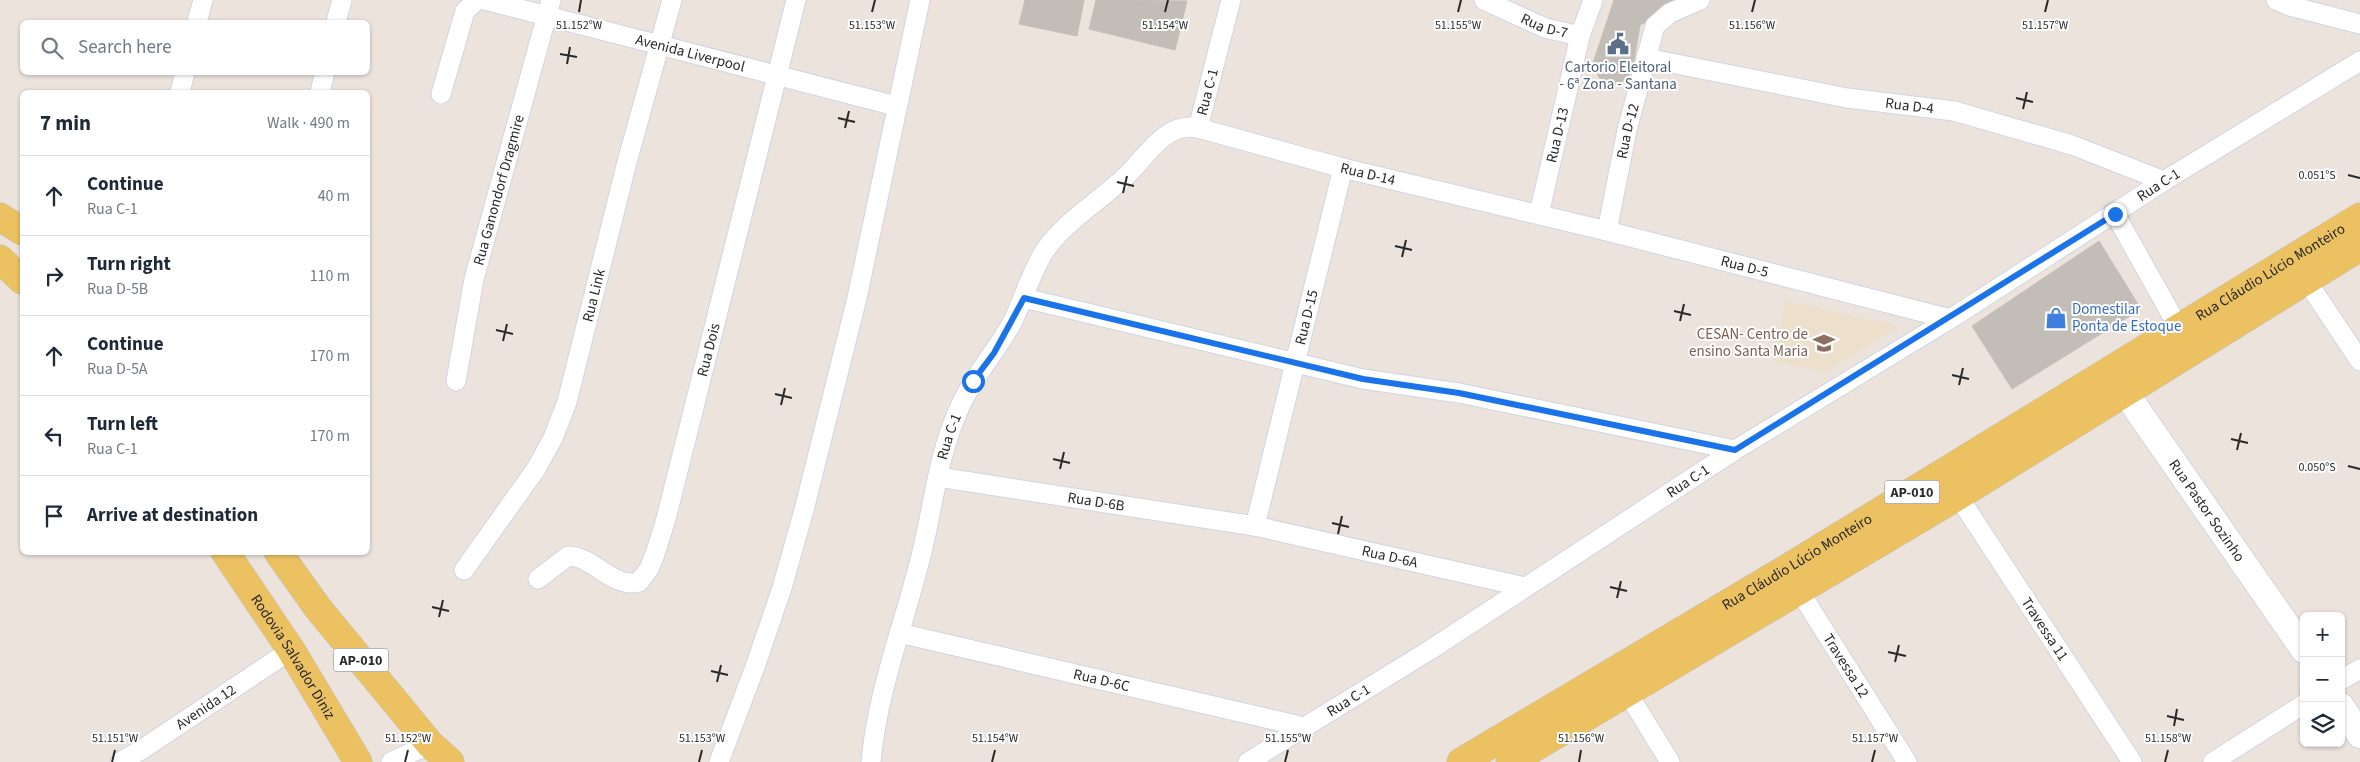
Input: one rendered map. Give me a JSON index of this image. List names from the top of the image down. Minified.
{"streets":{"main road":["Rua Cláudio Lúcio Monteiro","AP-010","Rodovia Salvador Diniz"],"street":["Rua D-7","Avenida Liverpool","Rua C-1","Rua D-4","Rua D-12","Rua D-13","Rua D-14","Rua Ganondorf Dragmire","Rua D-5","Rua Link","Rua D-15","Rua Dois","Rua D-6B","Rua Pastor Sozinho","Rua D-6A","Travessa 11","Travessa 12","Rua D-6C","Avenida 12"]},"crossings":[["Rua D-7","Rua D-13"],["Avenida Liverpool","Rua Ganondorf Dragmire"],["Avenida Liverpool","Rua Link"],["Avenida Liverpool","Rua Dois"],["Rua C-1","Rua D-4"],["Rua C-1","Rua D-14"],["Rua C-1","Rua D-5"],["Rua C-1","Rua D-6B"],["Rua C-1","Rua D-6A"],["Rua C-1","Rua D-6C"],["Rua D-4","Rua D-12"],["Rua D-12","Rua D-5"],["Rua D-13","Rua D-14"],["Rua D-13","Rua D-5"],["Rua D-14","Rua D-5"],["Rua D-14","Rua D-15"],["Rua Cláudio Lúcio Monteiro","Rua Pastor Sozinho"],["Rua Cláudio Lúcio Monteiro","Travessa 11"],["Rua Cláudio Lúcio Monteiro","Travessa 12"],["Rua D-15","Rua D-6B"],["Rua D-15","Rua D-6A"],["Rua D-6B","Rua D-6A"],["Rodovia Salvador Diniz","Avenida 12"]],"places":{"public building":["Cartorio Eleitoral - 6ª Zona - Santana"],"shop":["Domestilar Ponta de Estoque"],"school or university":["CESAN- Centro de ensino Santa Maria"]},"page":{"search":"Search here","heading":["7 min","Walk · 490 m"],"list":[["Continue","Rua C-1","40 m"],["Turn right","Rua D-5B","110 m"],["Continue","Rua D-5A","170 m"],["Turn left","Rua C-1","170 m"],"Arrive at destination"],"map_buttons":["+","−"]},"coordinates":["51.152°W","51.153°W","51.154°W","51.155°W","51.156°W","51.157°W","0.051°S","0.050°S","51.151°W","51.158°W"]}
